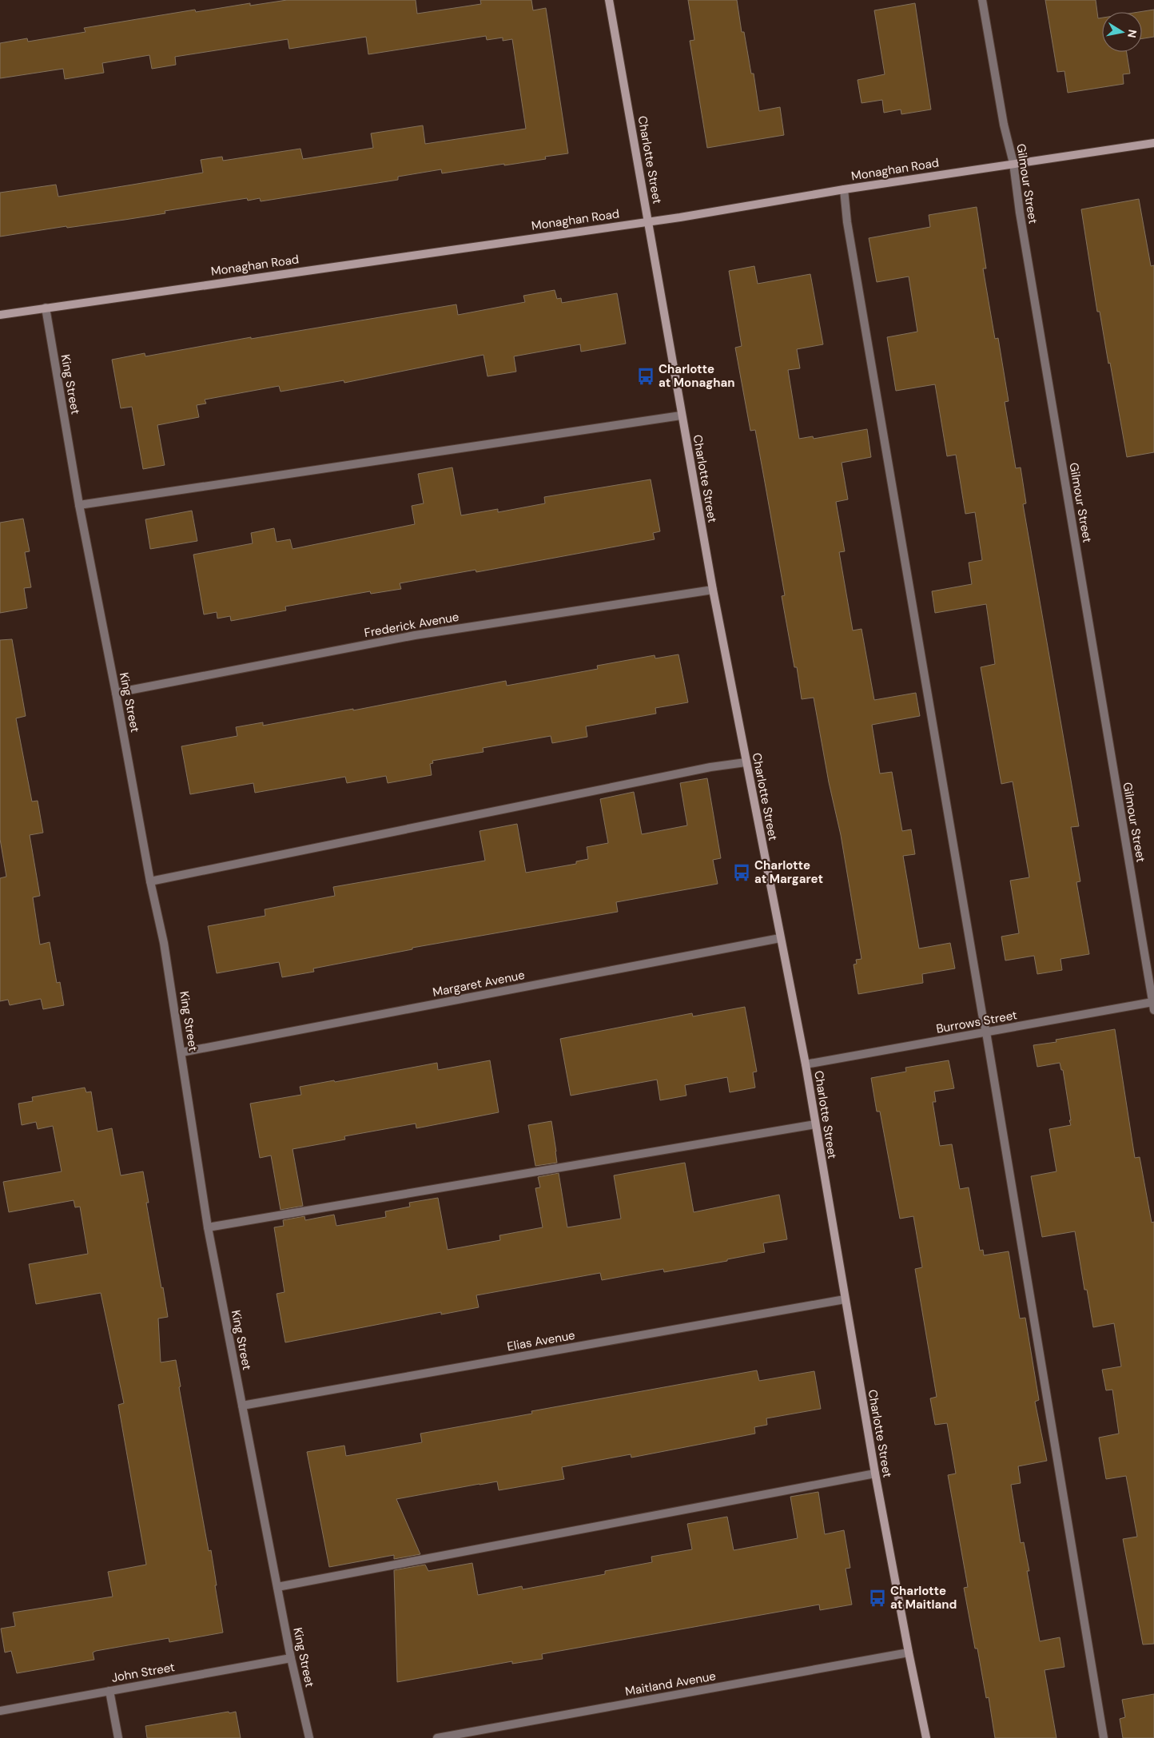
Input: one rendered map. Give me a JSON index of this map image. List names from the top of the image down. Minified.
{"streets":{"main road":["Charlotte Street","Monaghan Road"],"street":["Gilmour Street","King Street","Frederick Avenue","Margaret Avenue","Burrows Street","Elias Avenue","John Street","Maitland Avenue"]},"crossings":[["Charlotte Street","Monaghan Road"],["Charlotte Street","Frederick Avenue"],["Charlotte Street","Margaret Avenue"],["Charlotte Street","Burrows Street"],["Charlotte Street","Elias Avenue"],["Charlotte Street","Maitland Avenue"],["Monaghan Road","Gilmour Street"],["Monaghan Road","King Street"],["Gilmour Street","Burrows Street"],["King Street","Frederick Avenue"],["King Street","Margaret Avenue"],["King Street","Elias Avenue"],["King Street","John Street"]],"places":{"bus stop":["Charlotte at Monaghan","Charlotte at Margaret","Charlotte at Maitland"]},"north":"right"}
